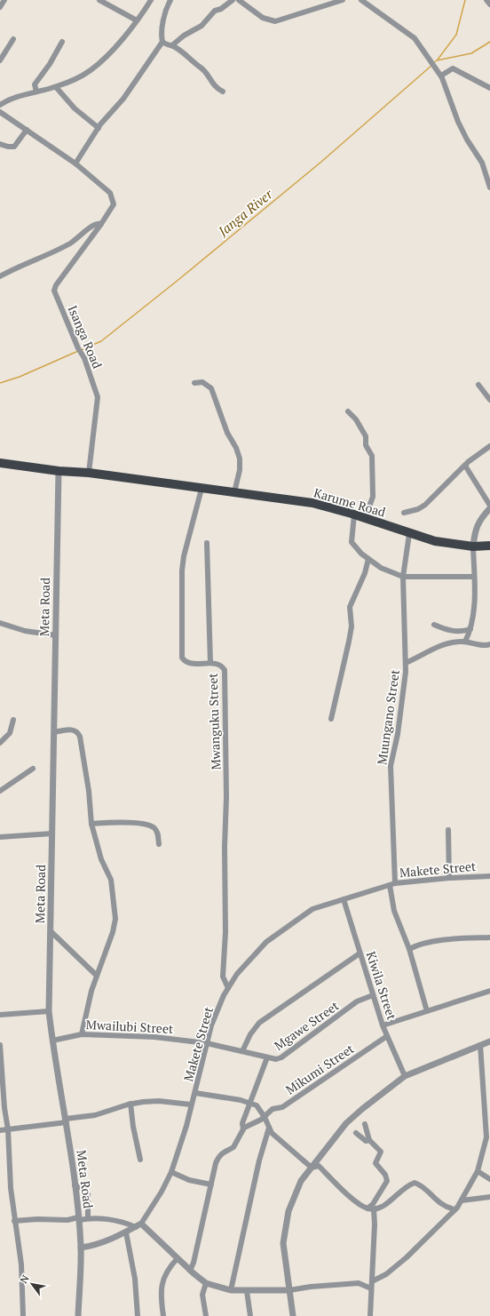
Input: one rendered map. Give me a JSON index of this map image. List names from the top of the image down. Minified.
{"streets":{"highway":["Karume Road"],"street":["Isanga Road","Meta Road","Muungano Street","Mwanguku Street","Makete Street","Kiwila Street","Mgawe Street","Mwailubi Street","Mikumi Street"]},"crossings":[["Isanga Road","Karume Road"],["Karume Road","Meta Road"],["Karume Road","Muungano Street"],["Karume Road","Mwanguku Street"],["Meta Road","Mwailubi Street"],["Muungano Street","Makete Street"],["Mwanguku Street","Makete Street"],["Makete Street","Kiwila Street"],["Makete Street","Mgawe Street"],["Makete Street","Mwailubi Street"],["Kiwila Street","Mgawe Street"],["Kiwila Street","Mikumi Street"],["Mgawe Street","Mwailubi Street"]],"water":["Janga River"],"north":"top left"}
